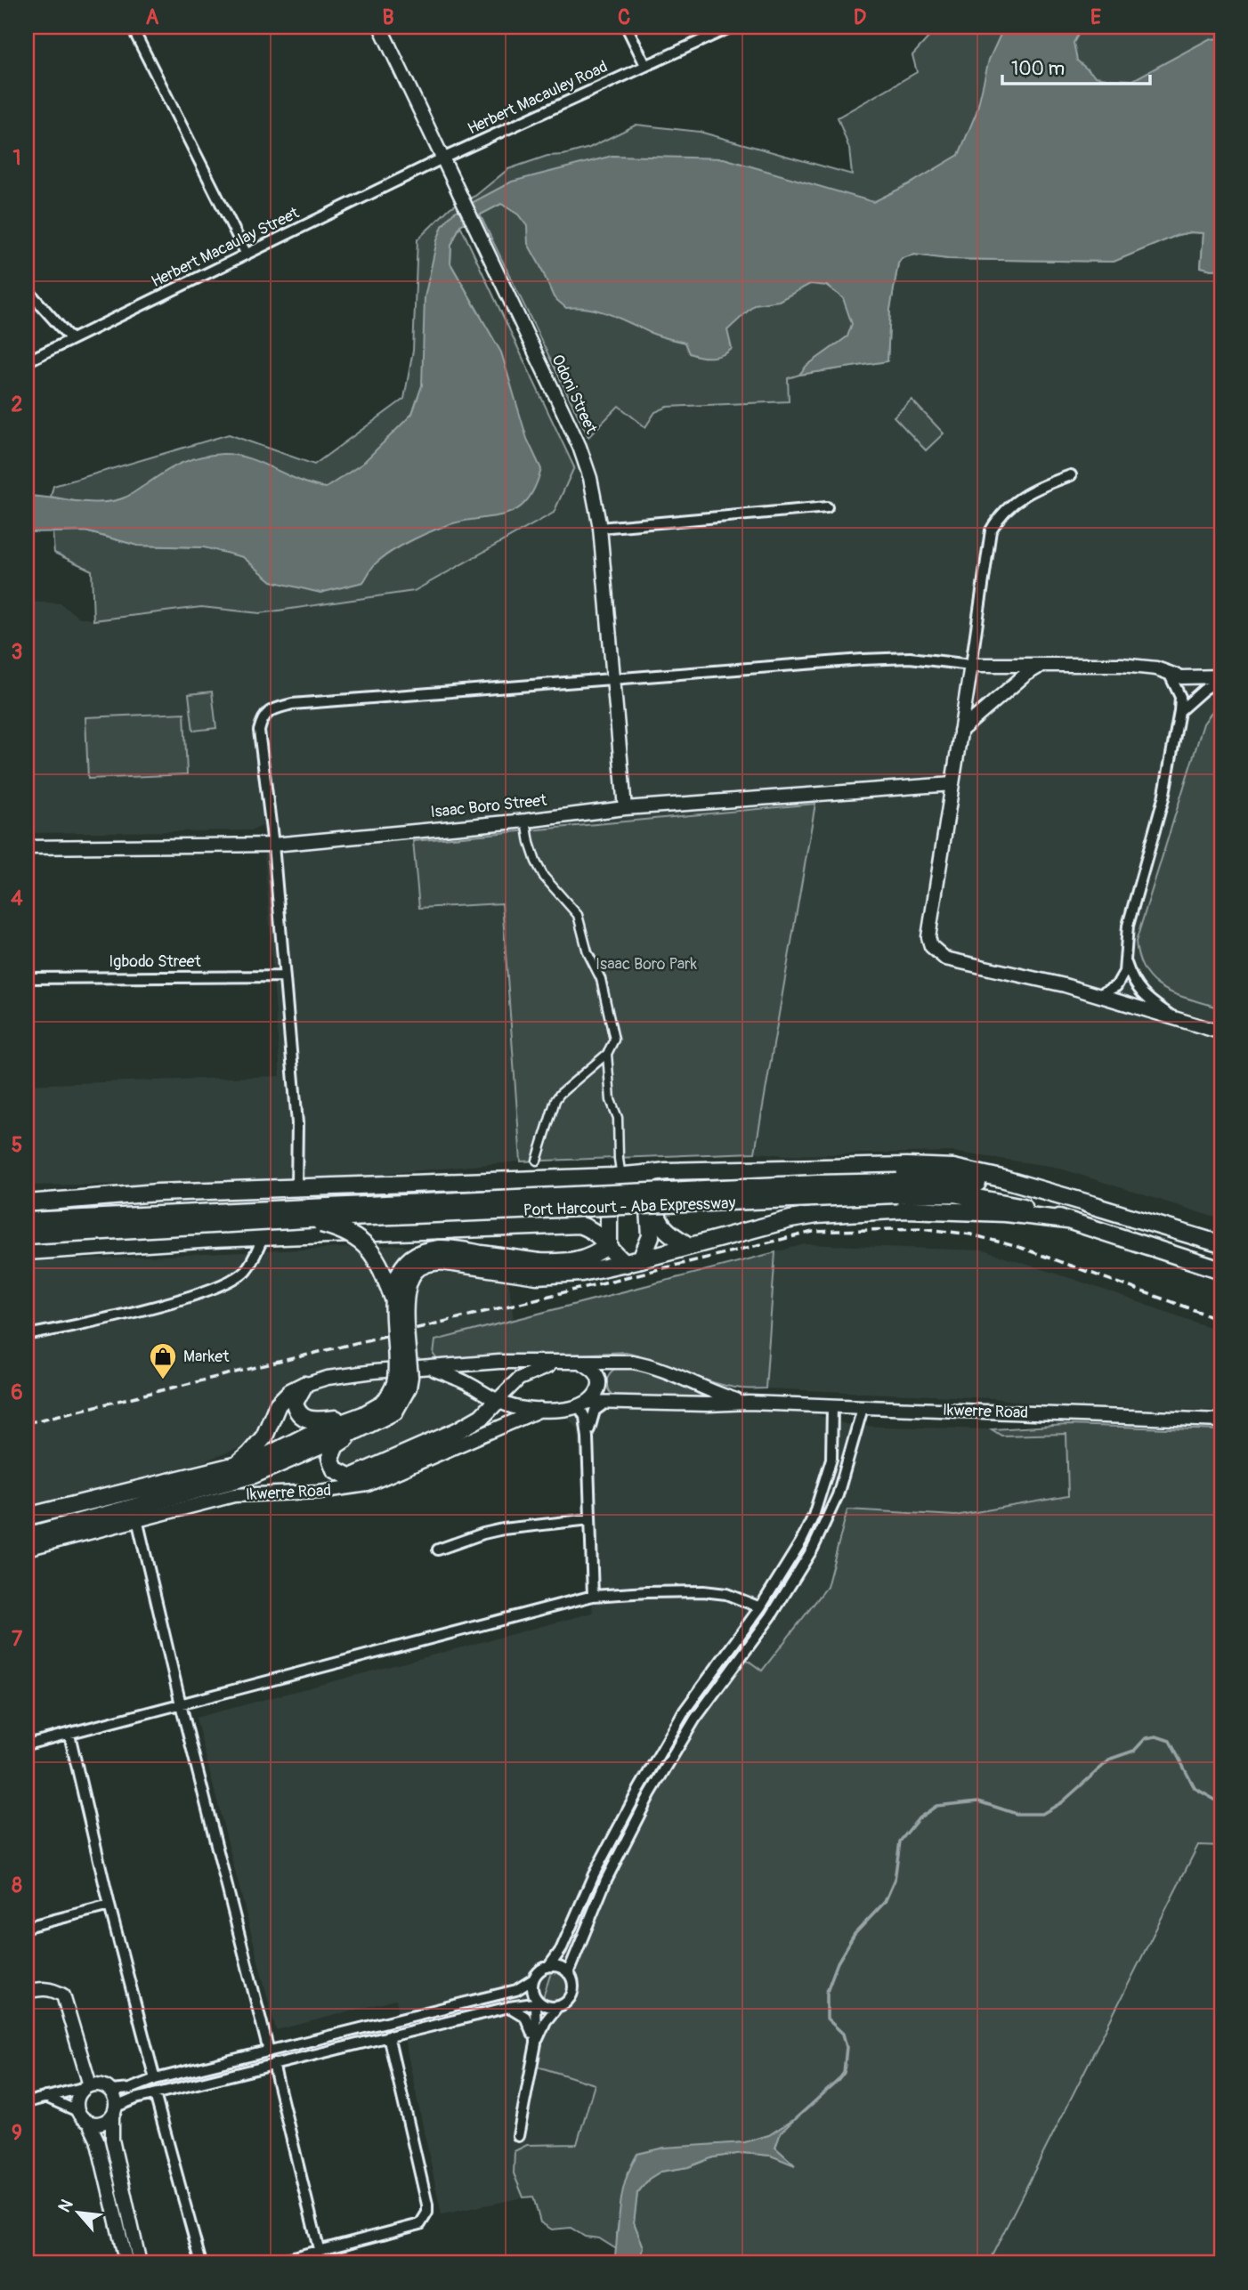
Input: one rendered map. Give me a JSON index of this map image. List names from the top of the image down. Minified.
{"streets":{"main road":["Port Harcourt - Aba Expressway","Ikwerre Road"],"street":["Herbert Macauley Road","Herbert Macaulay Street","Odoni Street","Isaac Boro Street","Igbodo Street"]},"crossings":[["Herbert Macauley Road","Herbert Macaulay Street"],["Herbert Macauley Road","Odoni Street"],["Herbert Macaulay Street","Odoni Street"],["Odoni Street","Isaac Boro Street"]],"parks":["Isaac Boro Park"],"places":{"shop":["Market"]},"scale_bar":"100 m","north":"top left","grid":{"columns":["A","B","C","D","E"],"rows":["1","2","3","4","5","6","7","8","9"]}}
